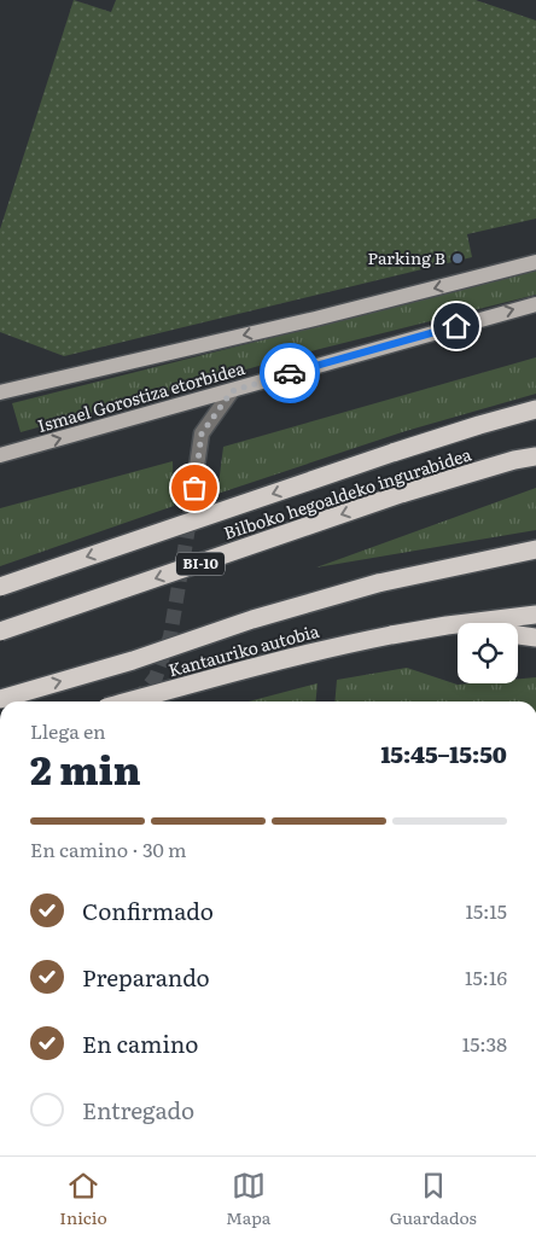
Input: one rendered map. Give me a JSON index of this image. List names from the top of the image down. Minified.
{"streets":{"highway":["Bilboko hegoaldeko ingurabidea","BI-10","Kantauriko autobia"],"main road":["Ismael Gorostiza etorbidea"]},"places":["Parking B"],"page":{"heading":["2 min","Llega en","15:45–15:50"],"bar":"En camino · 30 m","list":[["Confirmado","15:15"],["Preparando","15:16"],["En camino","15:38"],"Entregado"],"tabs":["Inicio","Mapa","Guardados"]}}
